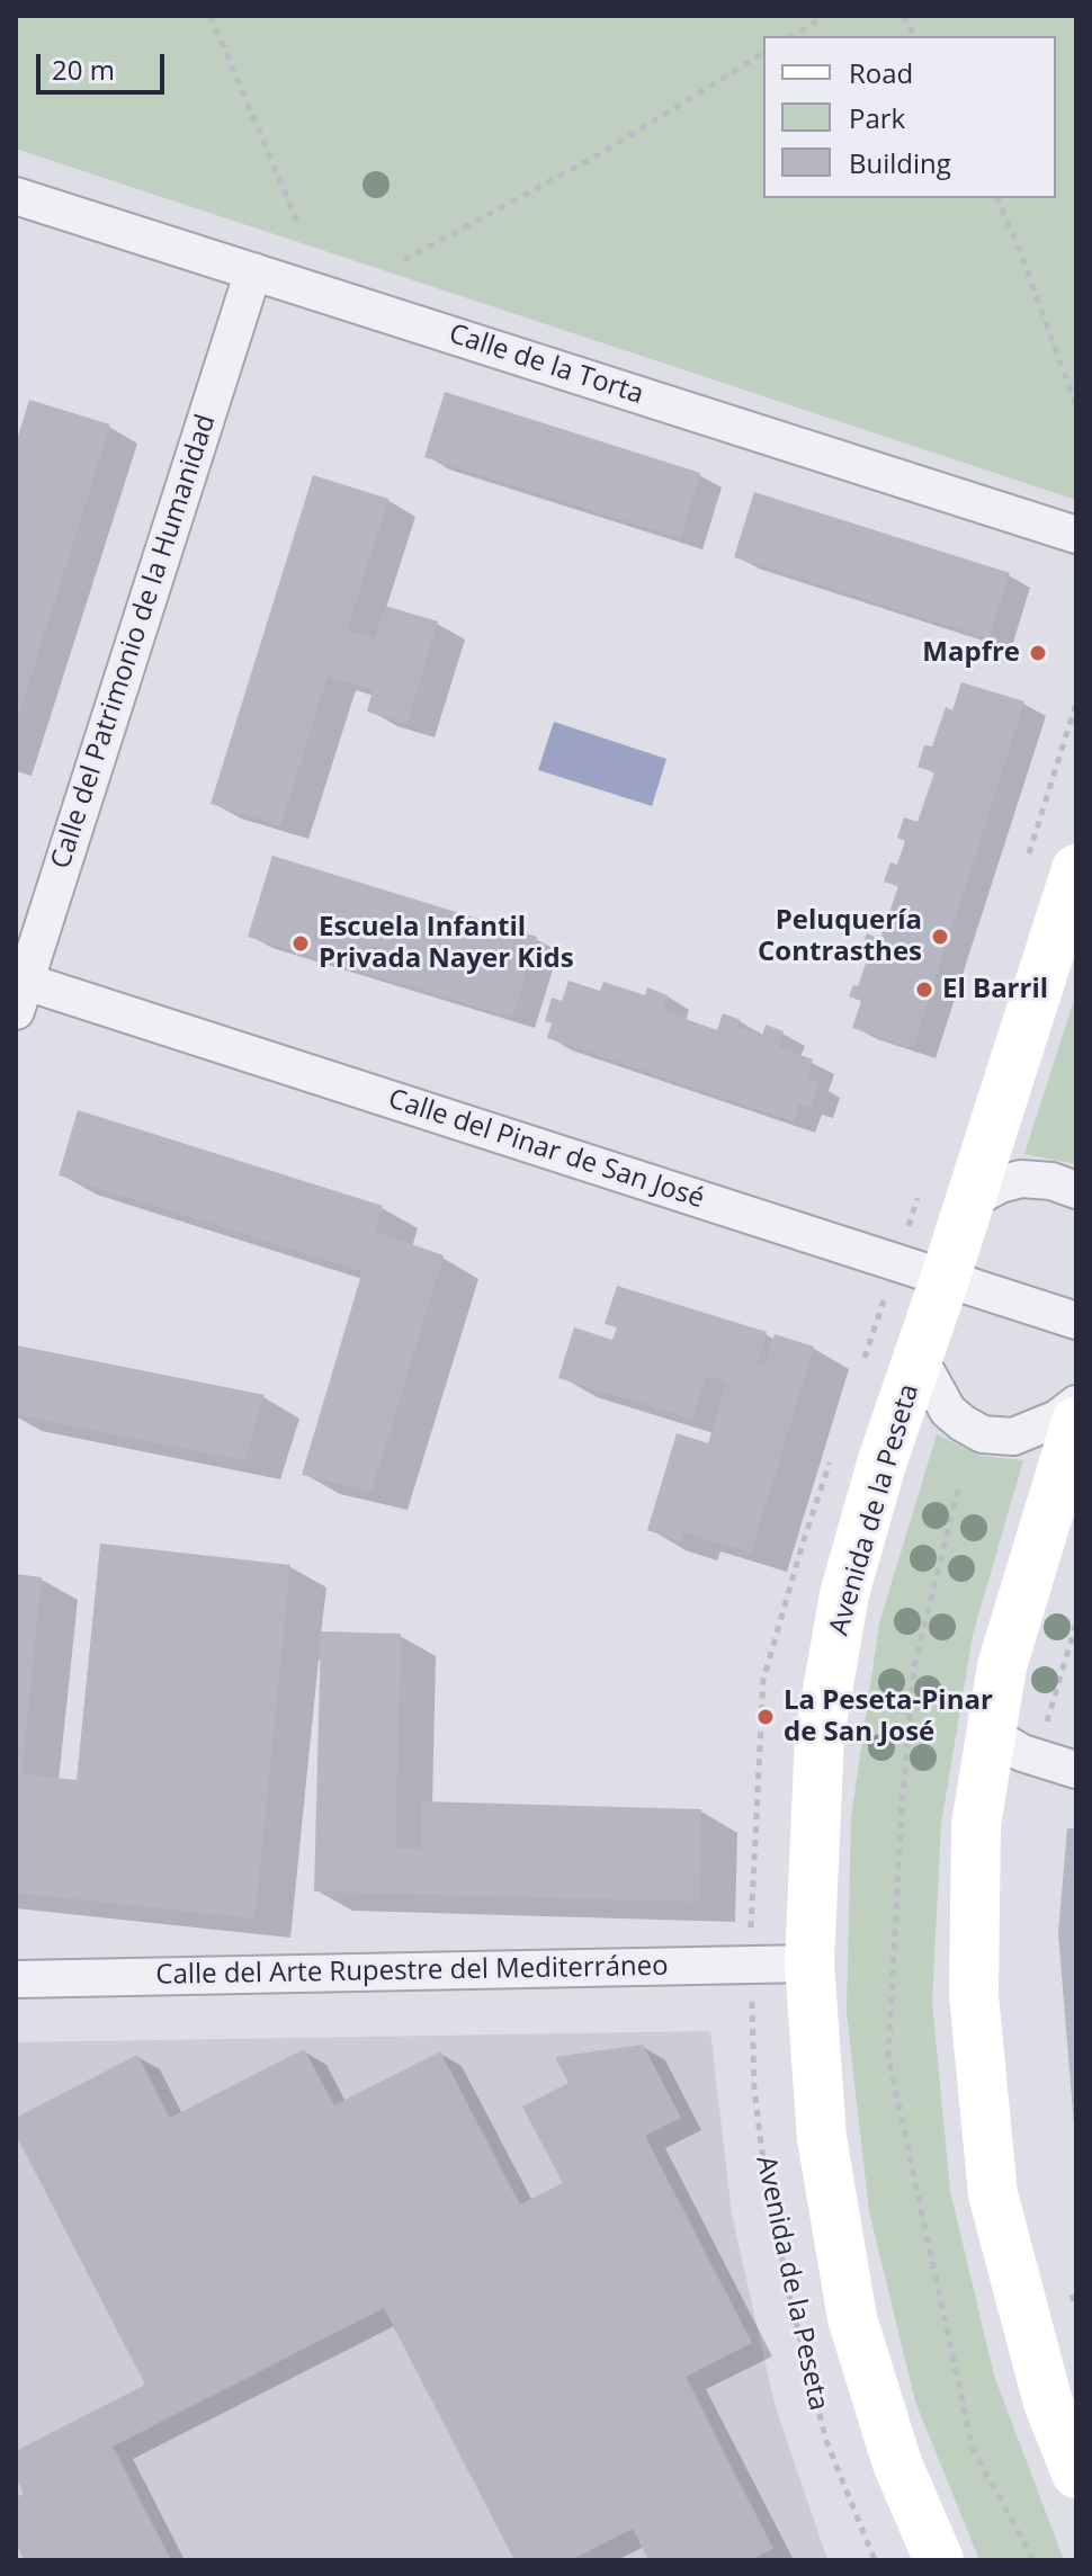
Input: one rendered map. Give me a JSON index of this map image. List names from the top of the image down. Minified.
{"streets":{"street":["Calle de la Torta","Calle del Patrimonio de la Humanidad","Calle del Pinar de San José","Avenida de la Peseta","Calle del Arte Rupestre del Mediterráneo"]},"crossings":[["Calle de la Torta","Calle del Patrimonio de la Humanidad"],["Calle del Patrimonio de la Humanidad","Calle del Pinar de San José"],["Calle del Pinar de San José","Avenida de la Peseta"],["Avenida de la Peseta","Calle del Arte Rupestre del Mediterráneo"]],"places":["Mapfre","Peluquería Contrasthes","Escuela Infantil Privada Nayer Kids","El Barril","La Peseta-Pinar de San José"],"legend":["Road","Park","Building"],"scale_bar":"20 m"}
